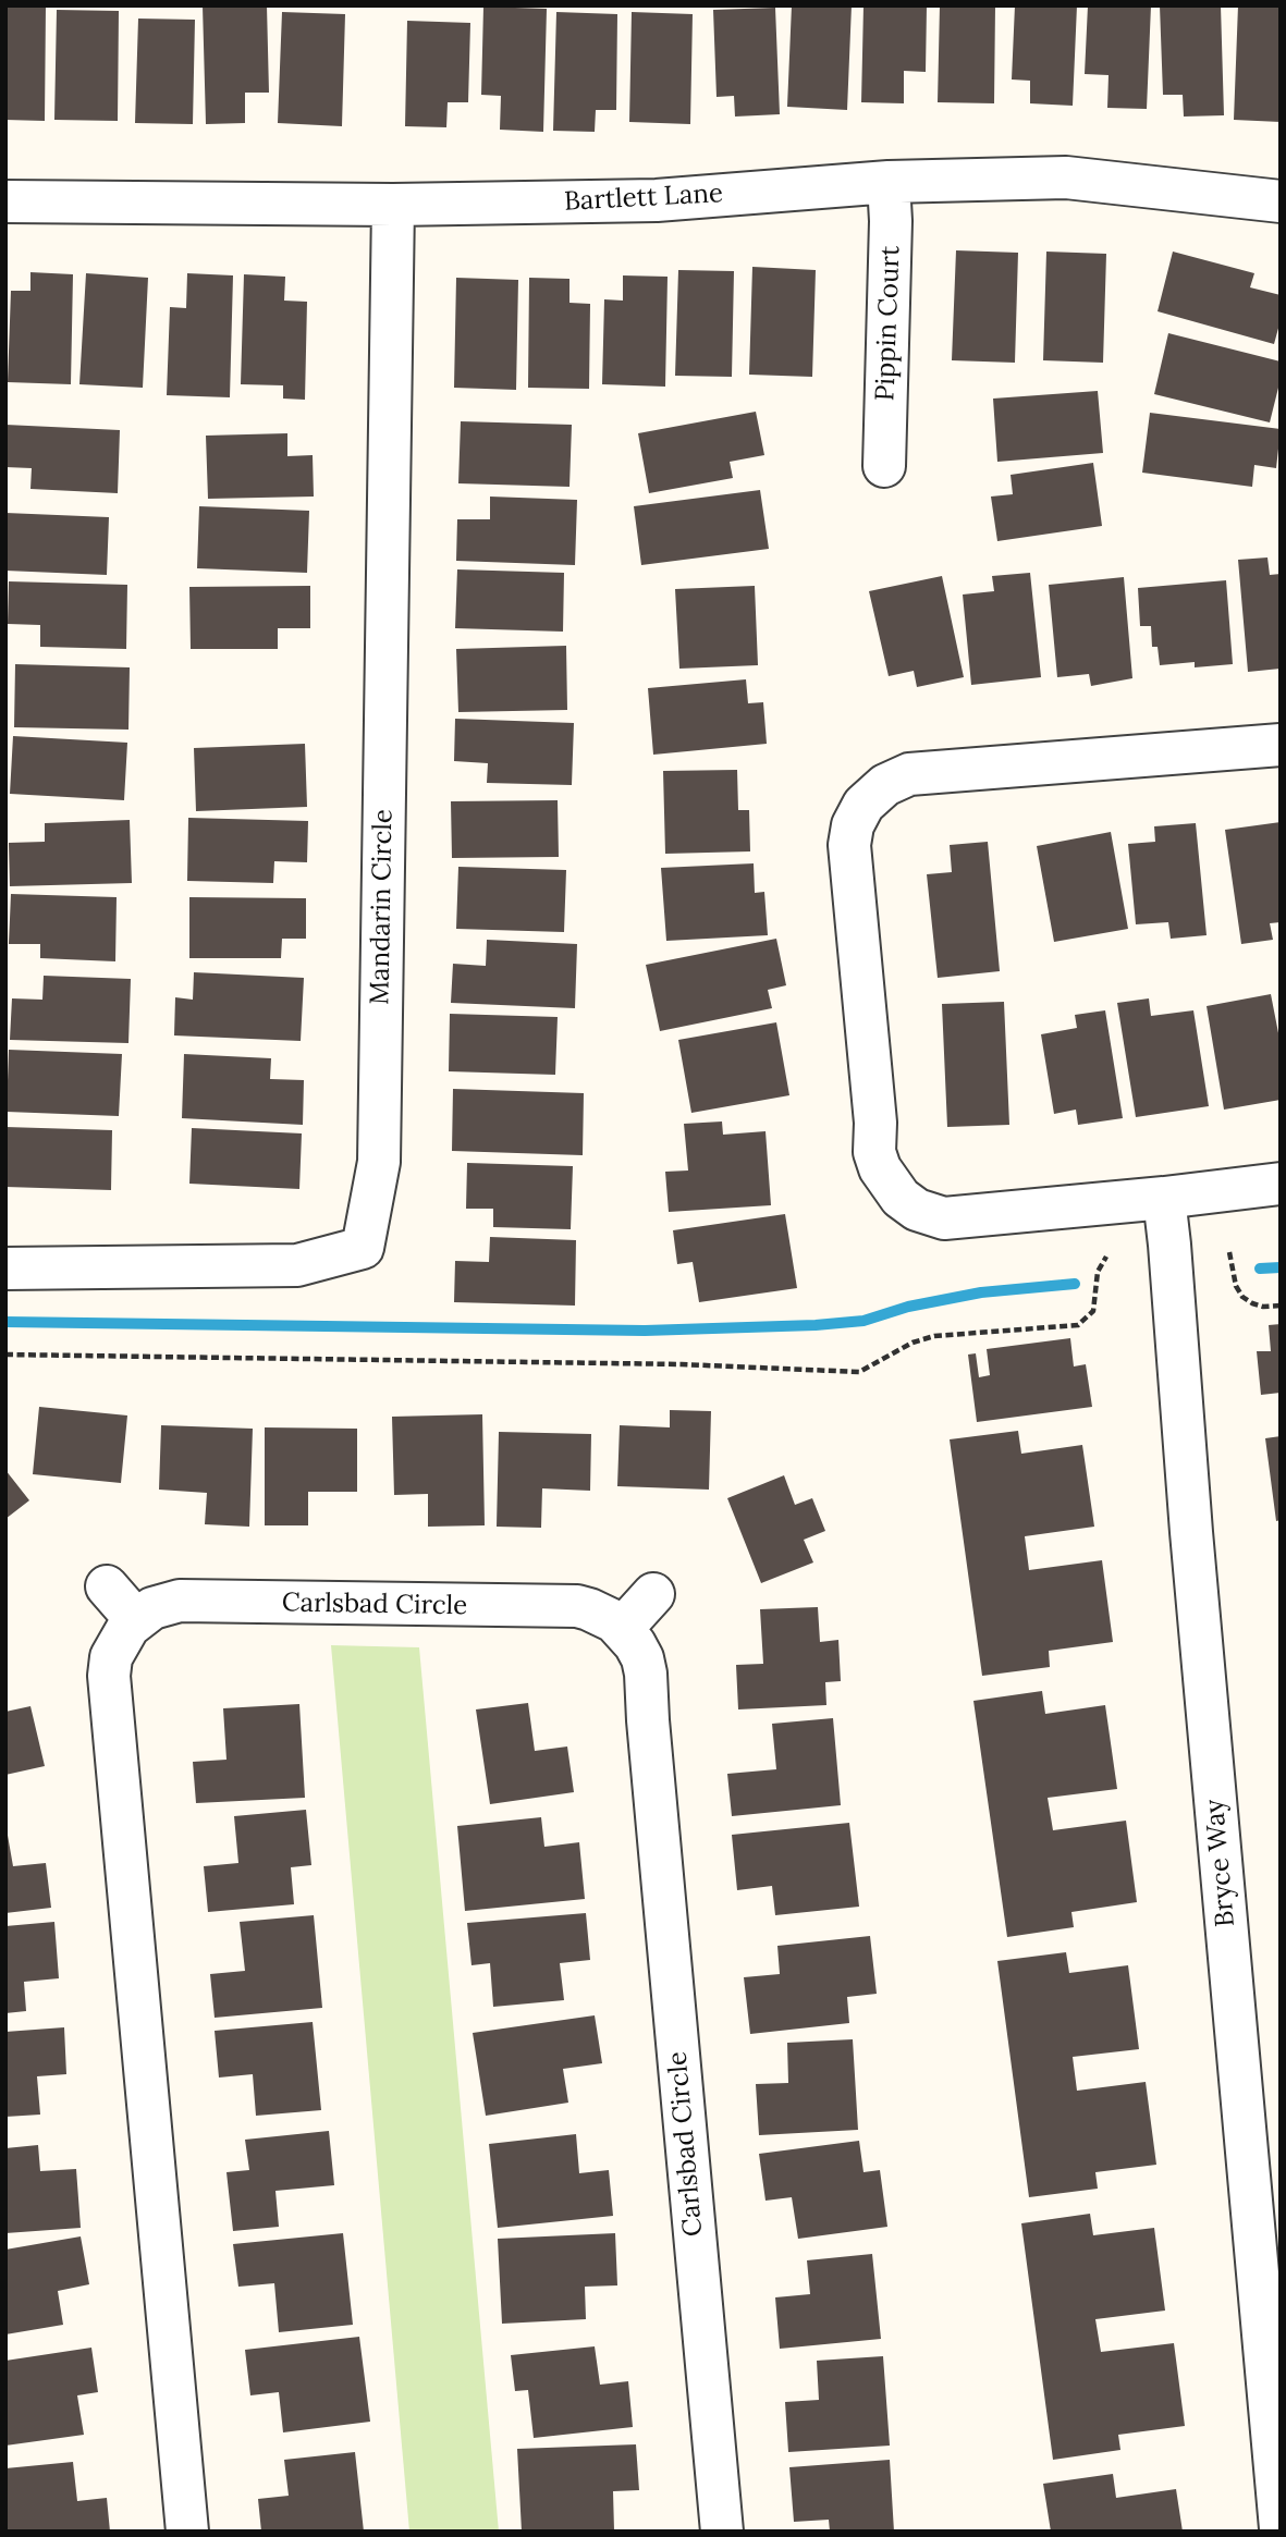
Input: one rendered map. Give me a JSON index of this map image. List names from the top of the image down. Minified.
{"streets":{"street":["Bartlett Lane","Pippin Court","Mandarin Circle","Carlsbad Circle","Bryce Way"]},"crossings":[["Bartlett Lane","Pippin Court"],["Bartlett Lane","Mandarin Circle"]]}
